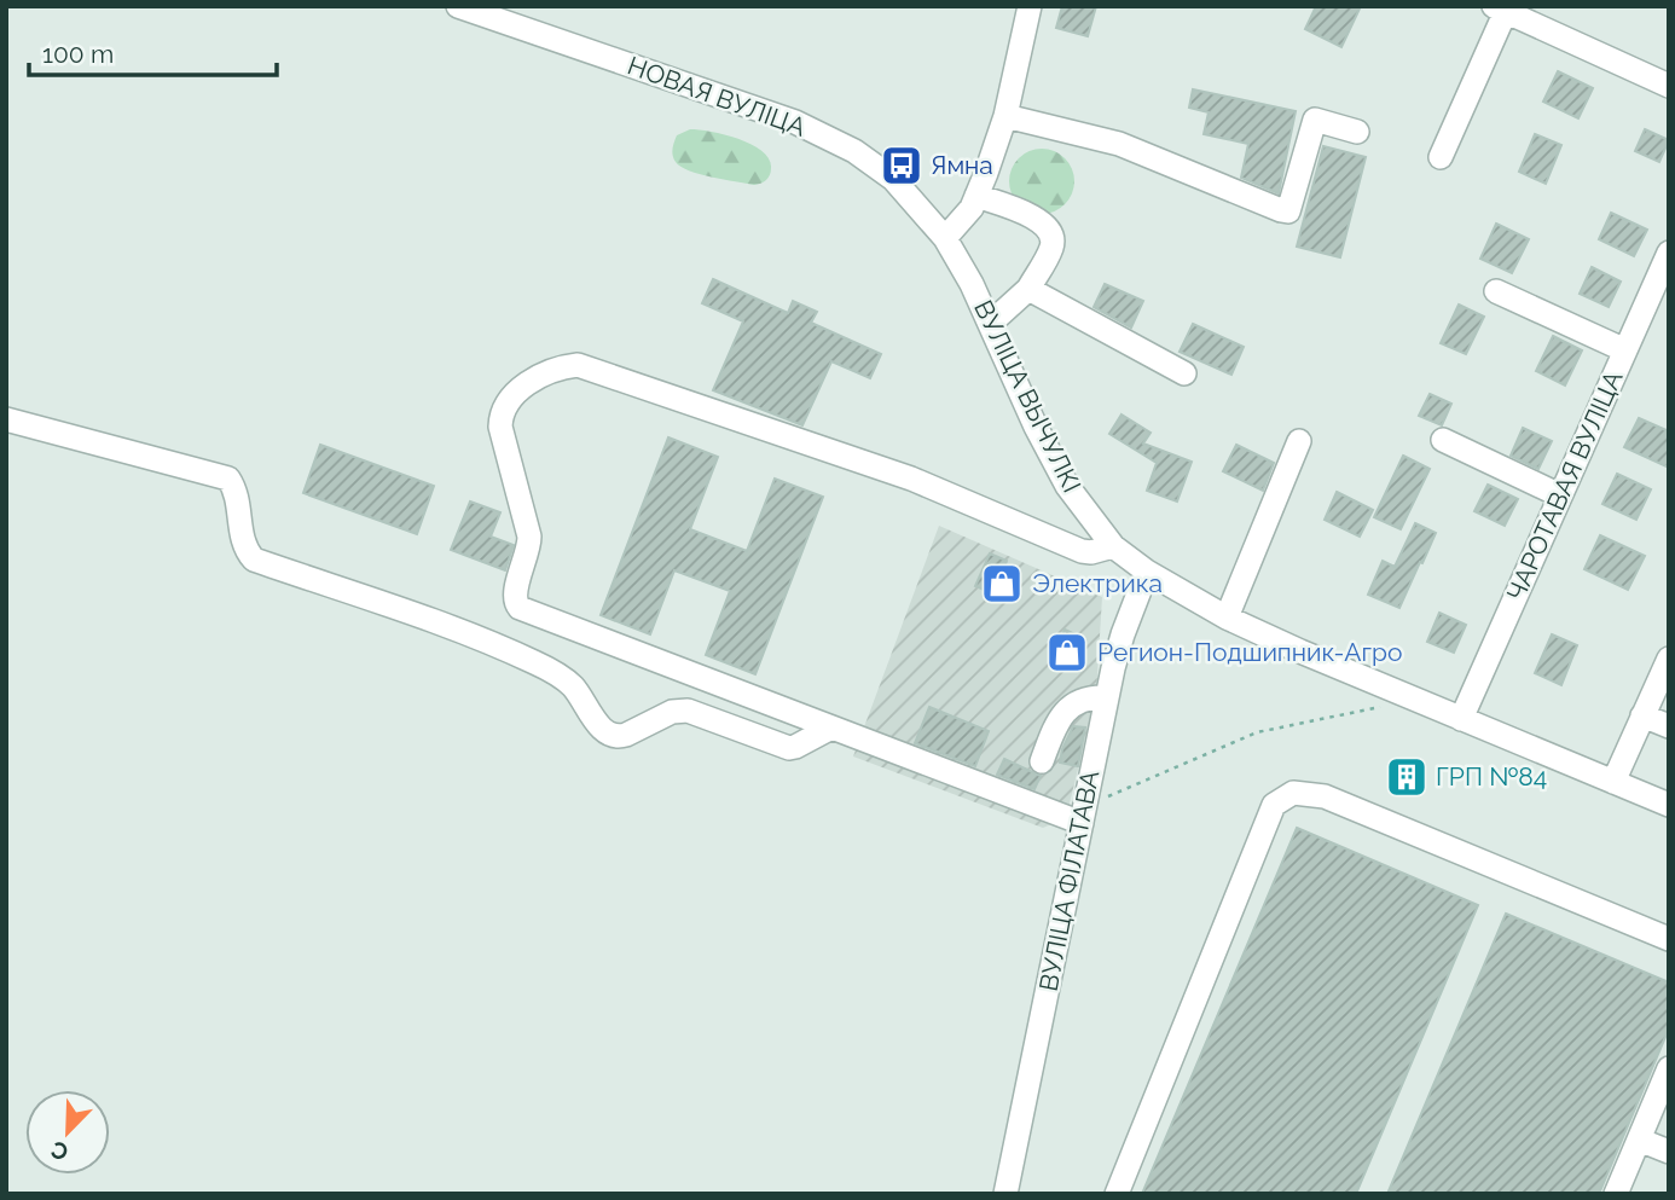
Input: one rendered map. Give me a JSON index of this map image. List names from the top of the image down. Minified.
{"streets":{"street":["НОВАЯ ВУЛІЦА","ВУЛІЦА ВЫЧУЛКІ","ЧАРОТАВАЯ ВУЛІЦА","ВУЛІЦА ФІЛАТАВА"]},"crossings":[["НОВАЯ ВУЛІЦА","ВУЛІЦА ВЫЧУЛКІ"],["ВУЛІЦА ВЫЧУЛКІ","ЧАРОТАВАЯ ВУЛІЦА"],["ВУЛІЦА ВЫЧУЛКІ","ВУЛІЦА ФІЛАТАВА"]],"places":{"bus stop":["Ямна"],"shop":["Электрика","Регион-Подшипник-Агро"],"building":["ГРП №84"]},"scale_bar":"100 m","north":"bottom left"}
